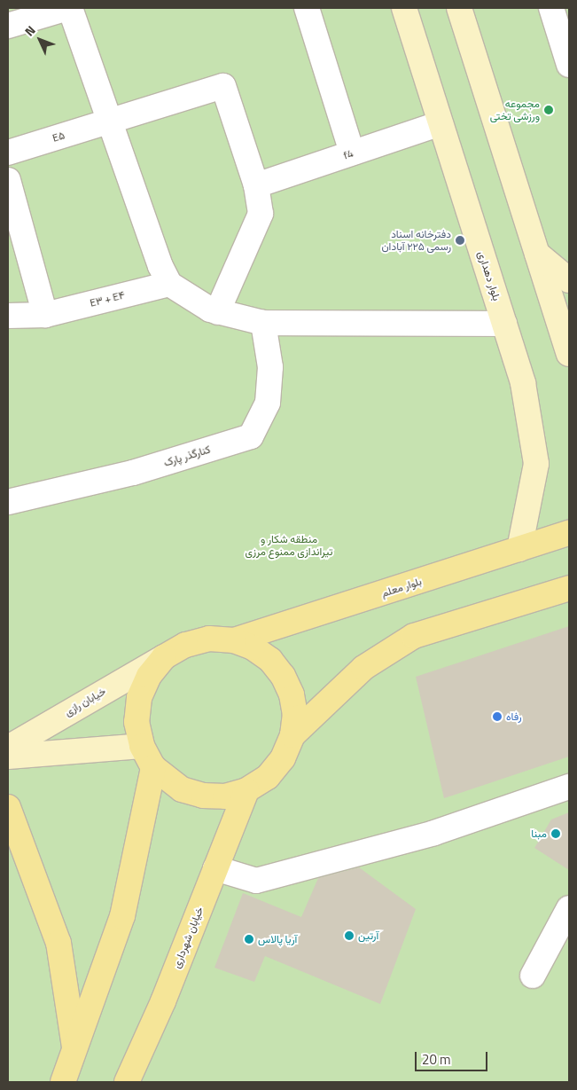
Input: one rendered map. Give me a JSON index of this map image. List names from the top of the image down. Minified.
{"streets":{"main road":["بلوار دهداری","بلوار معلم","خیابان رازی","خیابان شهرداری"],"street":["E۵","f4","E۳ + E۴","کنارگذر پارک"]},"crossings":[["E۵","f4"],["f4","بلوار دهداری"],["بلوار دهداری","بلوار معلم"],["بلوار معلم","خیابان رازی"],["بلوار معلم","خیابان شهرداری"],["خیابان رازی","خیابان شهرداری"]],"parks":["منطقه شکار و تیراندازی ممنوع مرزی"],"places":["مجموعه ورزشی تختی","دفترخانه اسناد رسمی ۲۲۵ آبادان","رفاه","مبنا","آرتین","آریا پالاس"],"scale_bar":"20 m","north":"top left"}
